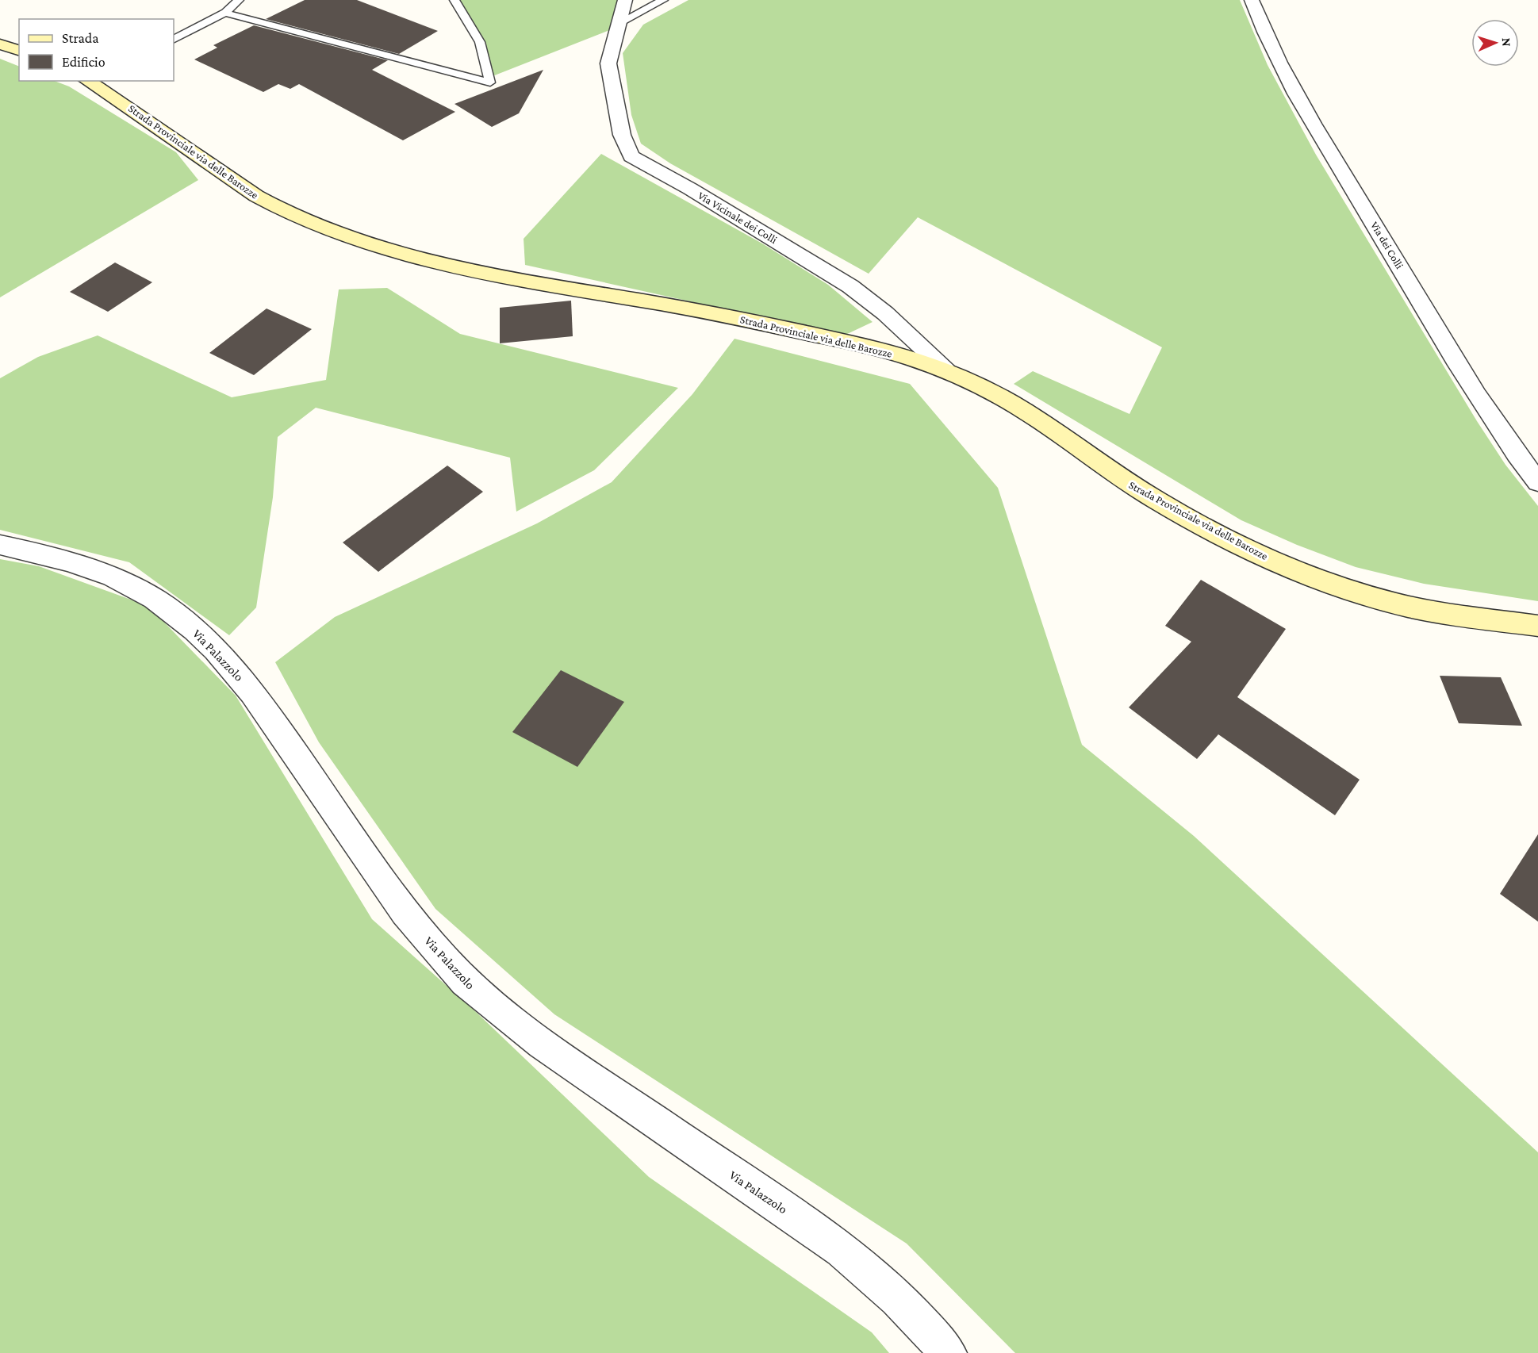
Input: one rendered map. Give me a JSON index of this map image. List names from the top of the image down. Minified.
{"streets":{"main road":["Strada Provinciale via delle Barozze"],"street":["Via Vicinale dei Colli","Via dei Colli","Via Palazzolo"]},"crossings":[["Strada Provinciale via delle Barozze","Via Vicinale dei Colli"]],"legend":["Strada","Edificio"],"north":"right"}
